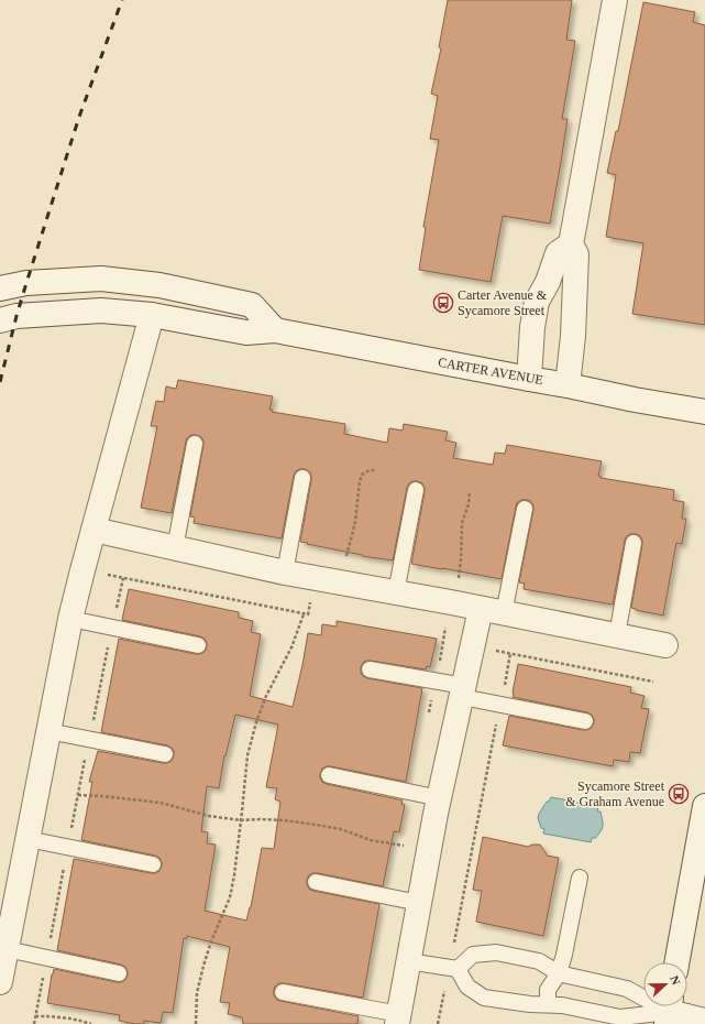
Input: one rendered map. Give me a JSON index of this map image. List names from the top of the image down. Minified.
{"streets":{"street":["CARTER AVENUE"]},"places":{"bus stop":["Carter Avenue & Sycamore Street","Sycamore Street & Graham Avenue"]},"north":"right"}
